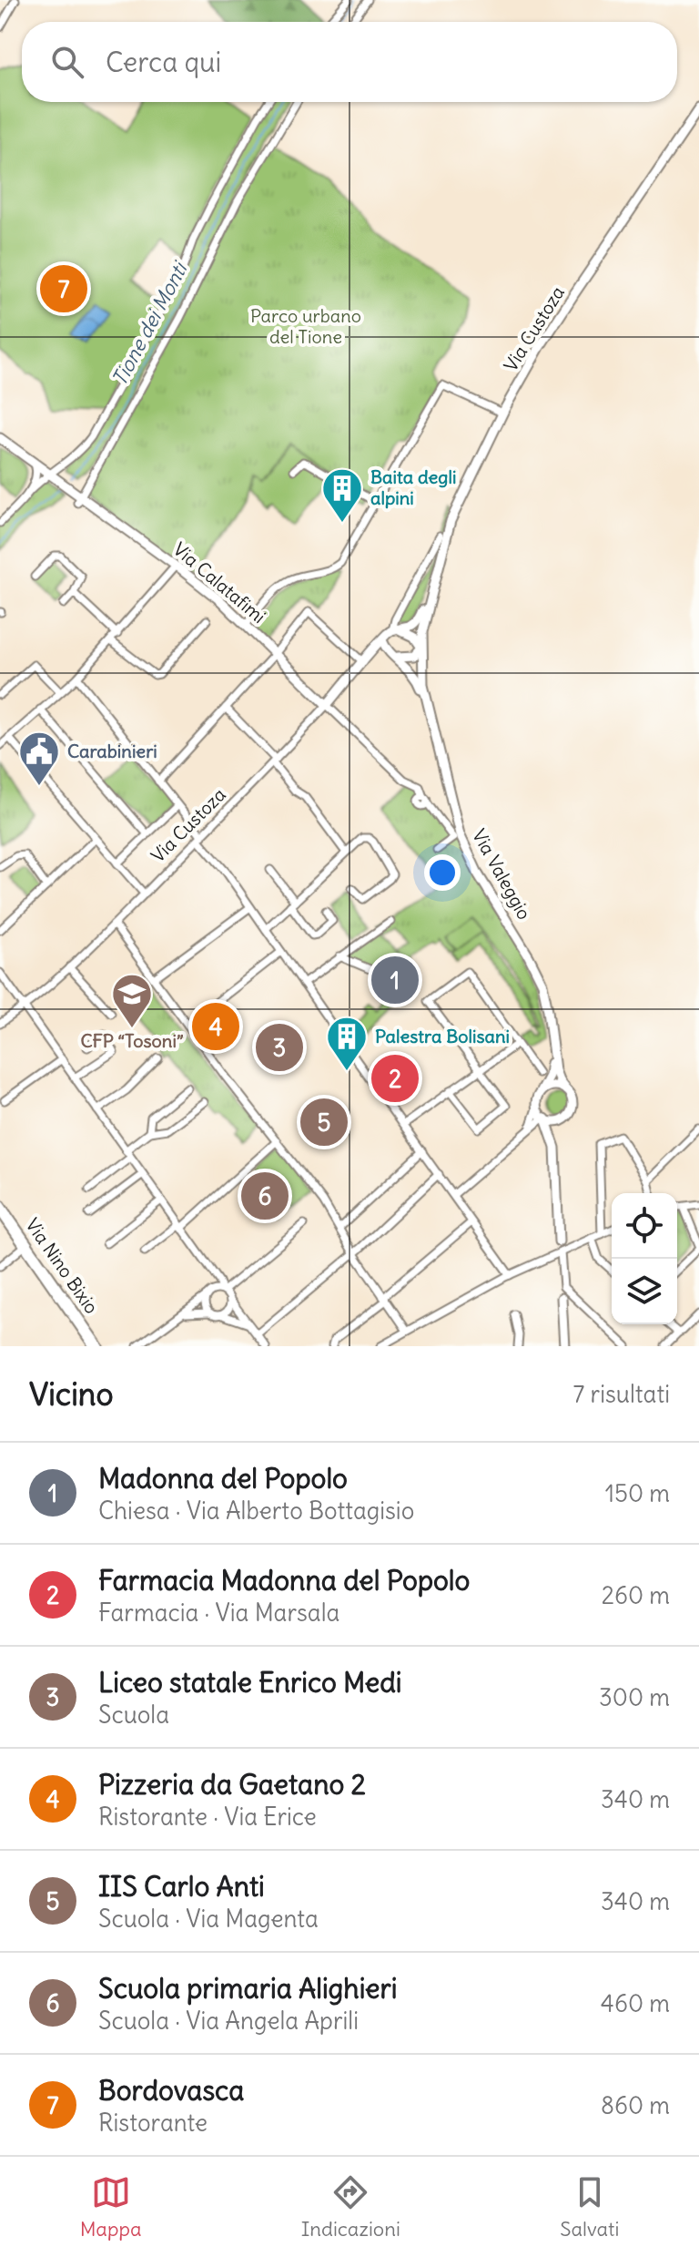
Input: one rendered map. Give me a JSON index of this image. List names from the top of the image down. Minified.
{"streets":{"main road":["Via Custoza","Via Calatafimi","Via Valeggio"],"street":["Via Nino Bixio"]},"crossings":[["Via Custoza","Via Calatafimi"],["Via Custoza","Via Valeggio"]],"water":["Tione dei Monti"],"parks":["Parco urbano del Tione"],"places":{"building":["Baita degli alpini","Palestra Bolisani"],"public building":["Carabinieri"],"school or university":["CFP “Tosoni”"]},"page":{"search":"Cerca qui","pins":["7","1","4","3","2","5","6"],"heading":["Vicino","7 risultati"],"list":[{"mark":"1","name":"Madonna del Popolo","note":"Chiesa · Via Alberto Bottagisio","value":"150 m"},{"mark":"2","name":"Farmacia Madonna del Popolo","note":"Farmacia · Via Marsala","value":"260 m"},{"mark":"3","name":"Liceo statale Enrico Medi","note":"Scuola","value":"300 m"},{"mark":"4","name":"Pizzeria da Gaetano 2","note":"Ristorante · Via Erice","value":"340 m"},{"mark":"5","name":"IIS Carlo Anti","note":"Scuola · Via Magenta","value":"340 m"},{"mark":"6","name":"Scuola primaria Alighieri","note":"Scuola · Via Angela Aprili","value":"460 m"},{"mark":"7","name":"Bordovasca","note":"Ristorante","value":"860 m"}],"nav":["Mappa","Indicazioni","Salvati"]}}
